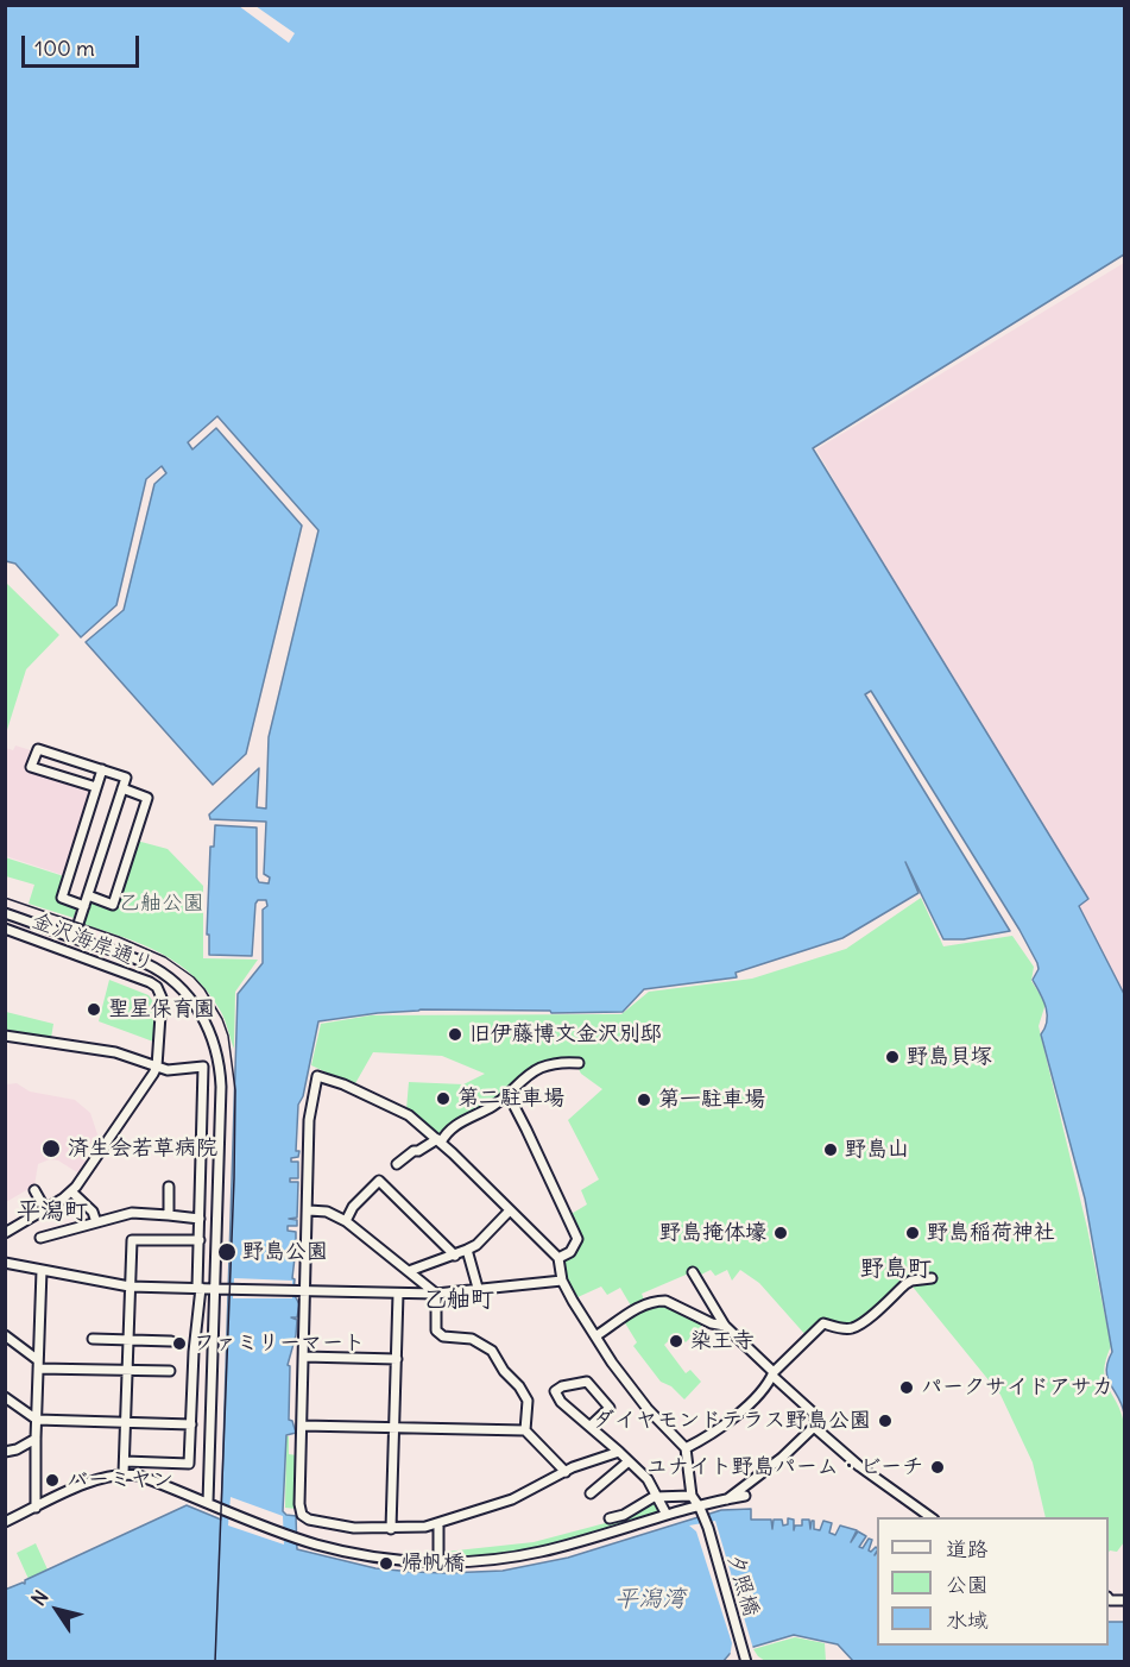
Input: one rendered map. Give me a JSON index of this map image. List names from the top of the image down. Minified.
{"streets":{"street":["金沢海岸通り","夕照橋"]},"districts":["平潟町","野島町","乙舳町"],"water":["平潟湾"],"parks":["乙舳公園"],"places":["聖星保育園","旧伊藤博文金沢別邸","野島貝塚","第二駐車場","第一駐車場","済生会若草病院","野島山","野島掩体壕","野島稲荷神社","野島公園","染王寺","ファミリーマート","パークサイドアサカ","ダイヤモンドテラス野島公園","ユナイト野島パーム・ビーチ","バーミヤン","帰帆橋"],"legend":["道路","公園","水域"],"scale_bar":"100 m","north":"top left"}
